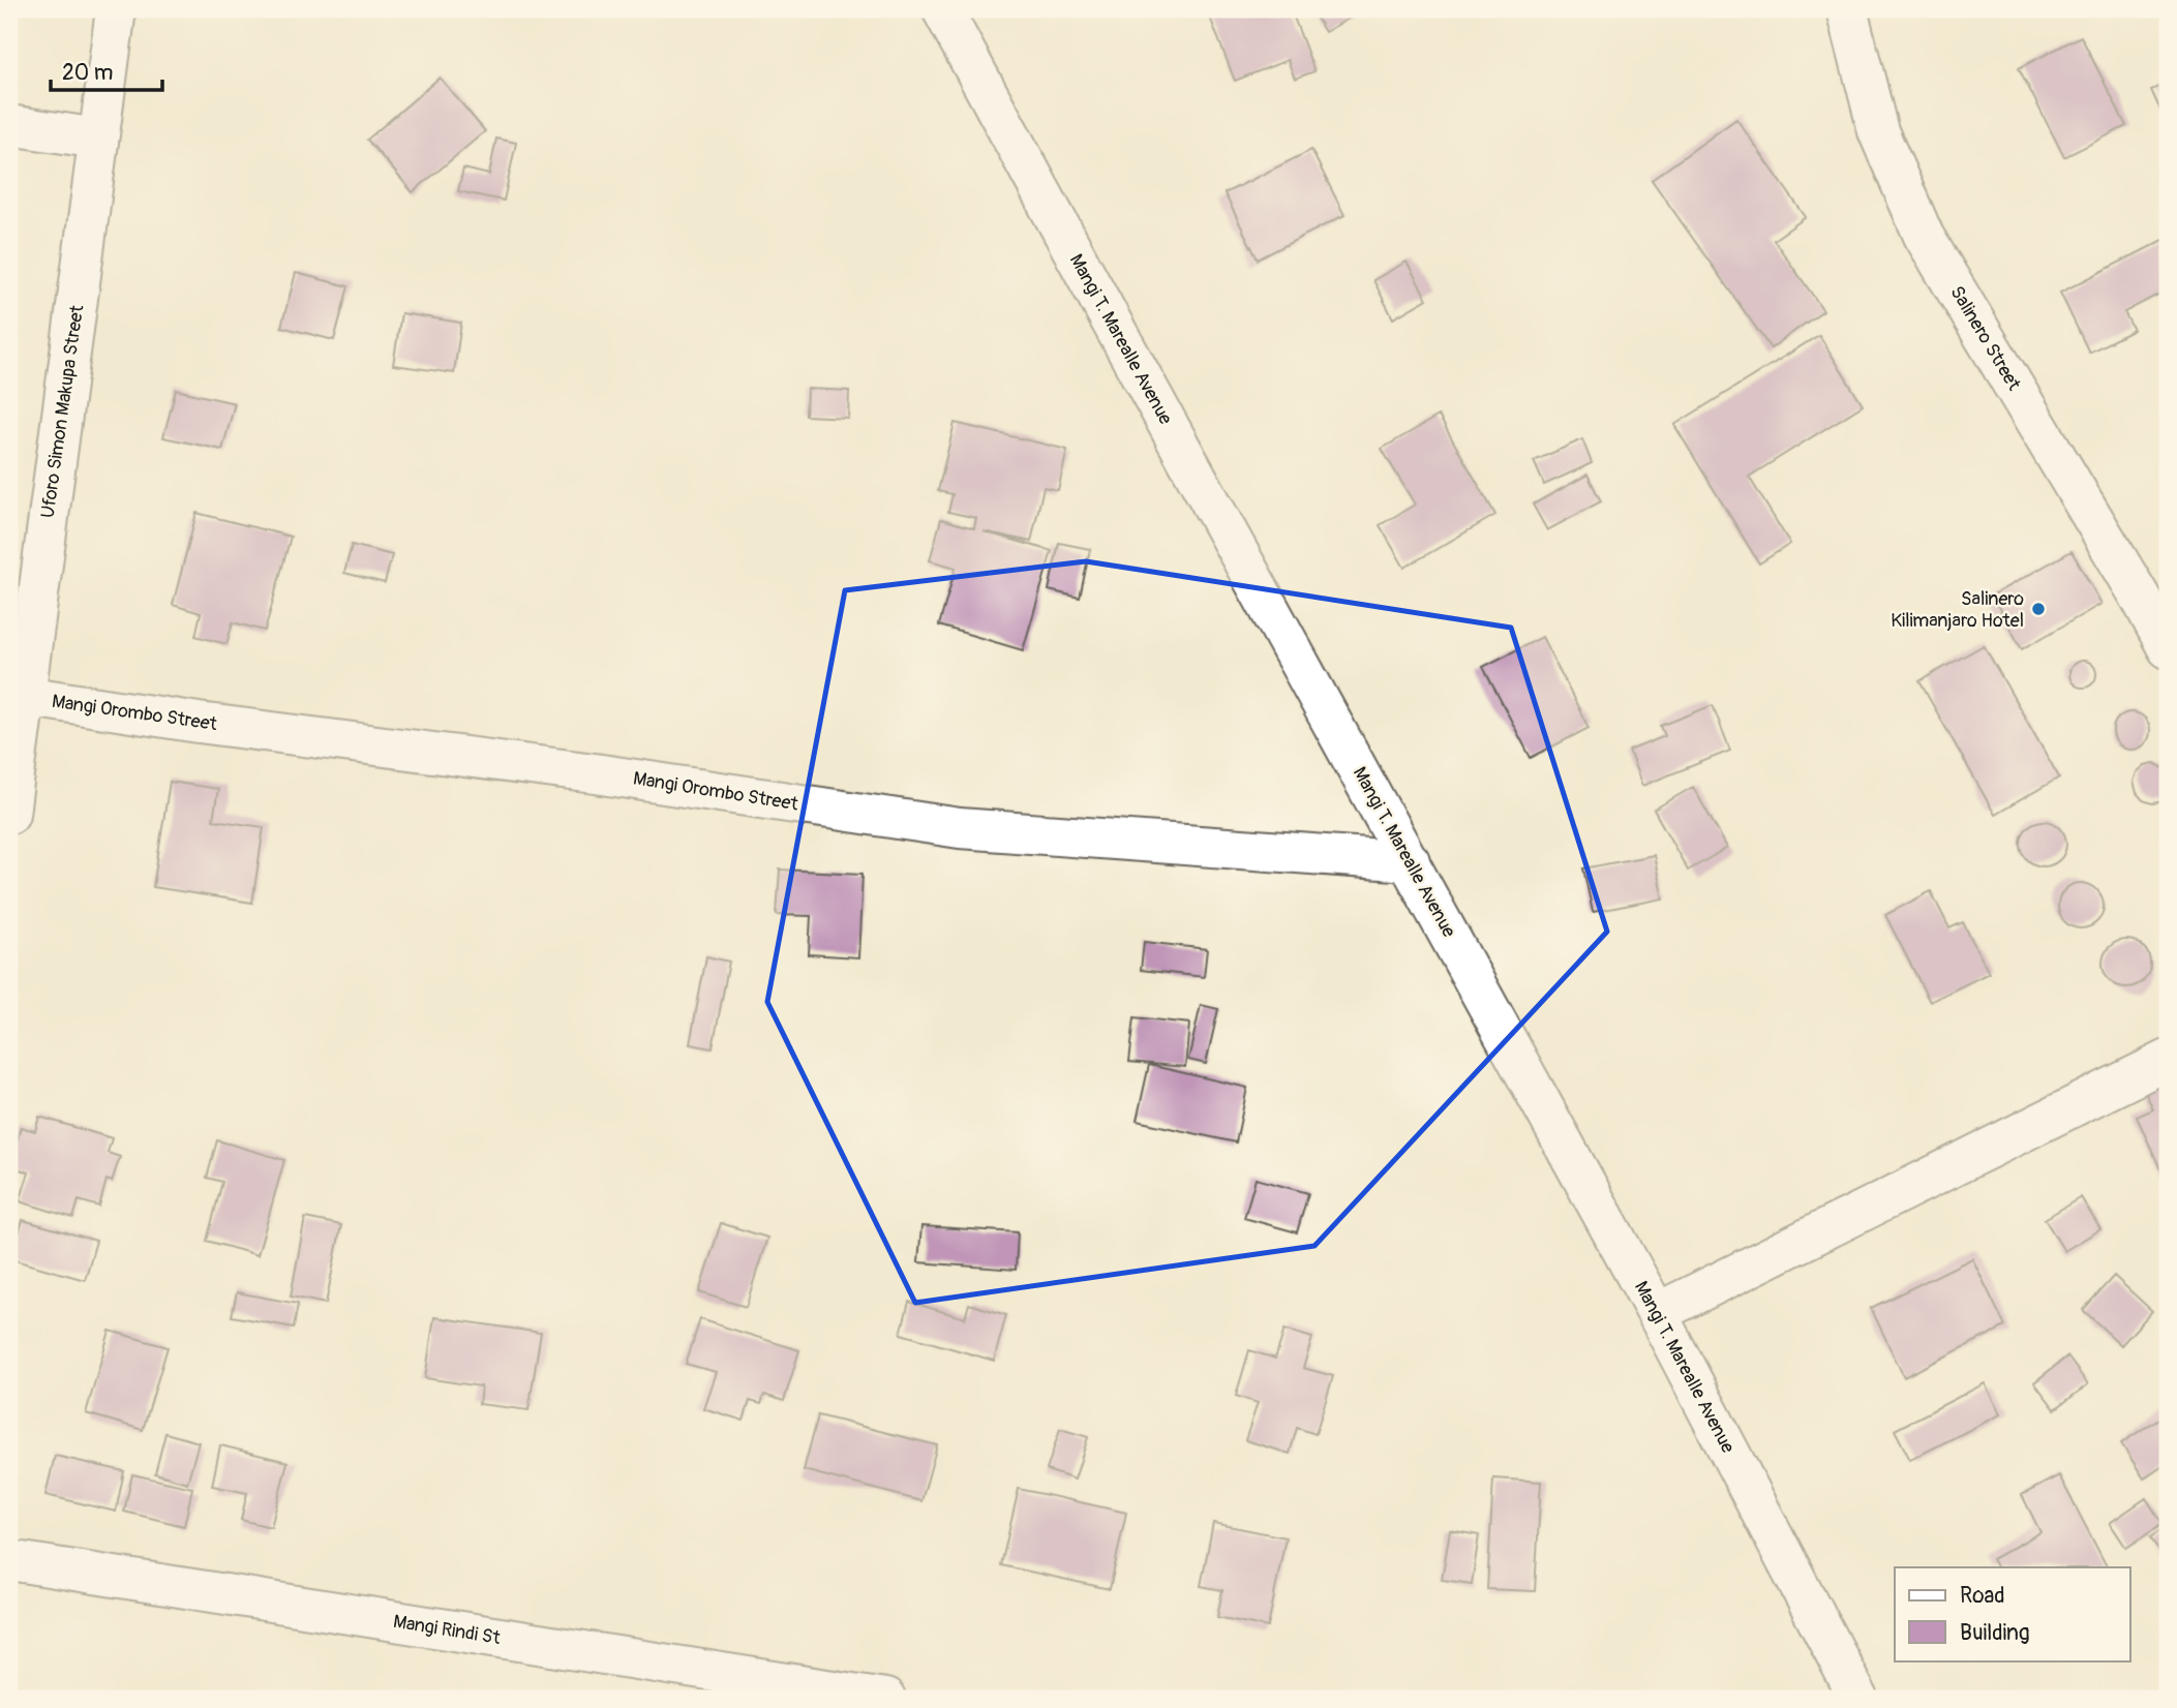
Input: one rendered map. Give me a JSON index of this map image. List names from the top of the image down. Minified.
{"streets":{"street":["Salinero Street","Mangi T. Marealle Avenue","Uforo Simon Makupa Street","Mangi Orombo Street","Mangi Rindi St"]},"crossings":[["Mangi T. Marealle Avenue","Mangi Orombo Street"],["Uforo Simon Makupa Street","Mangi Orombo Street"]],"places":["Salinero Kilimanjaro Hotel"],"legend":["Road","Building"],"scale_bar":"20 m"}
